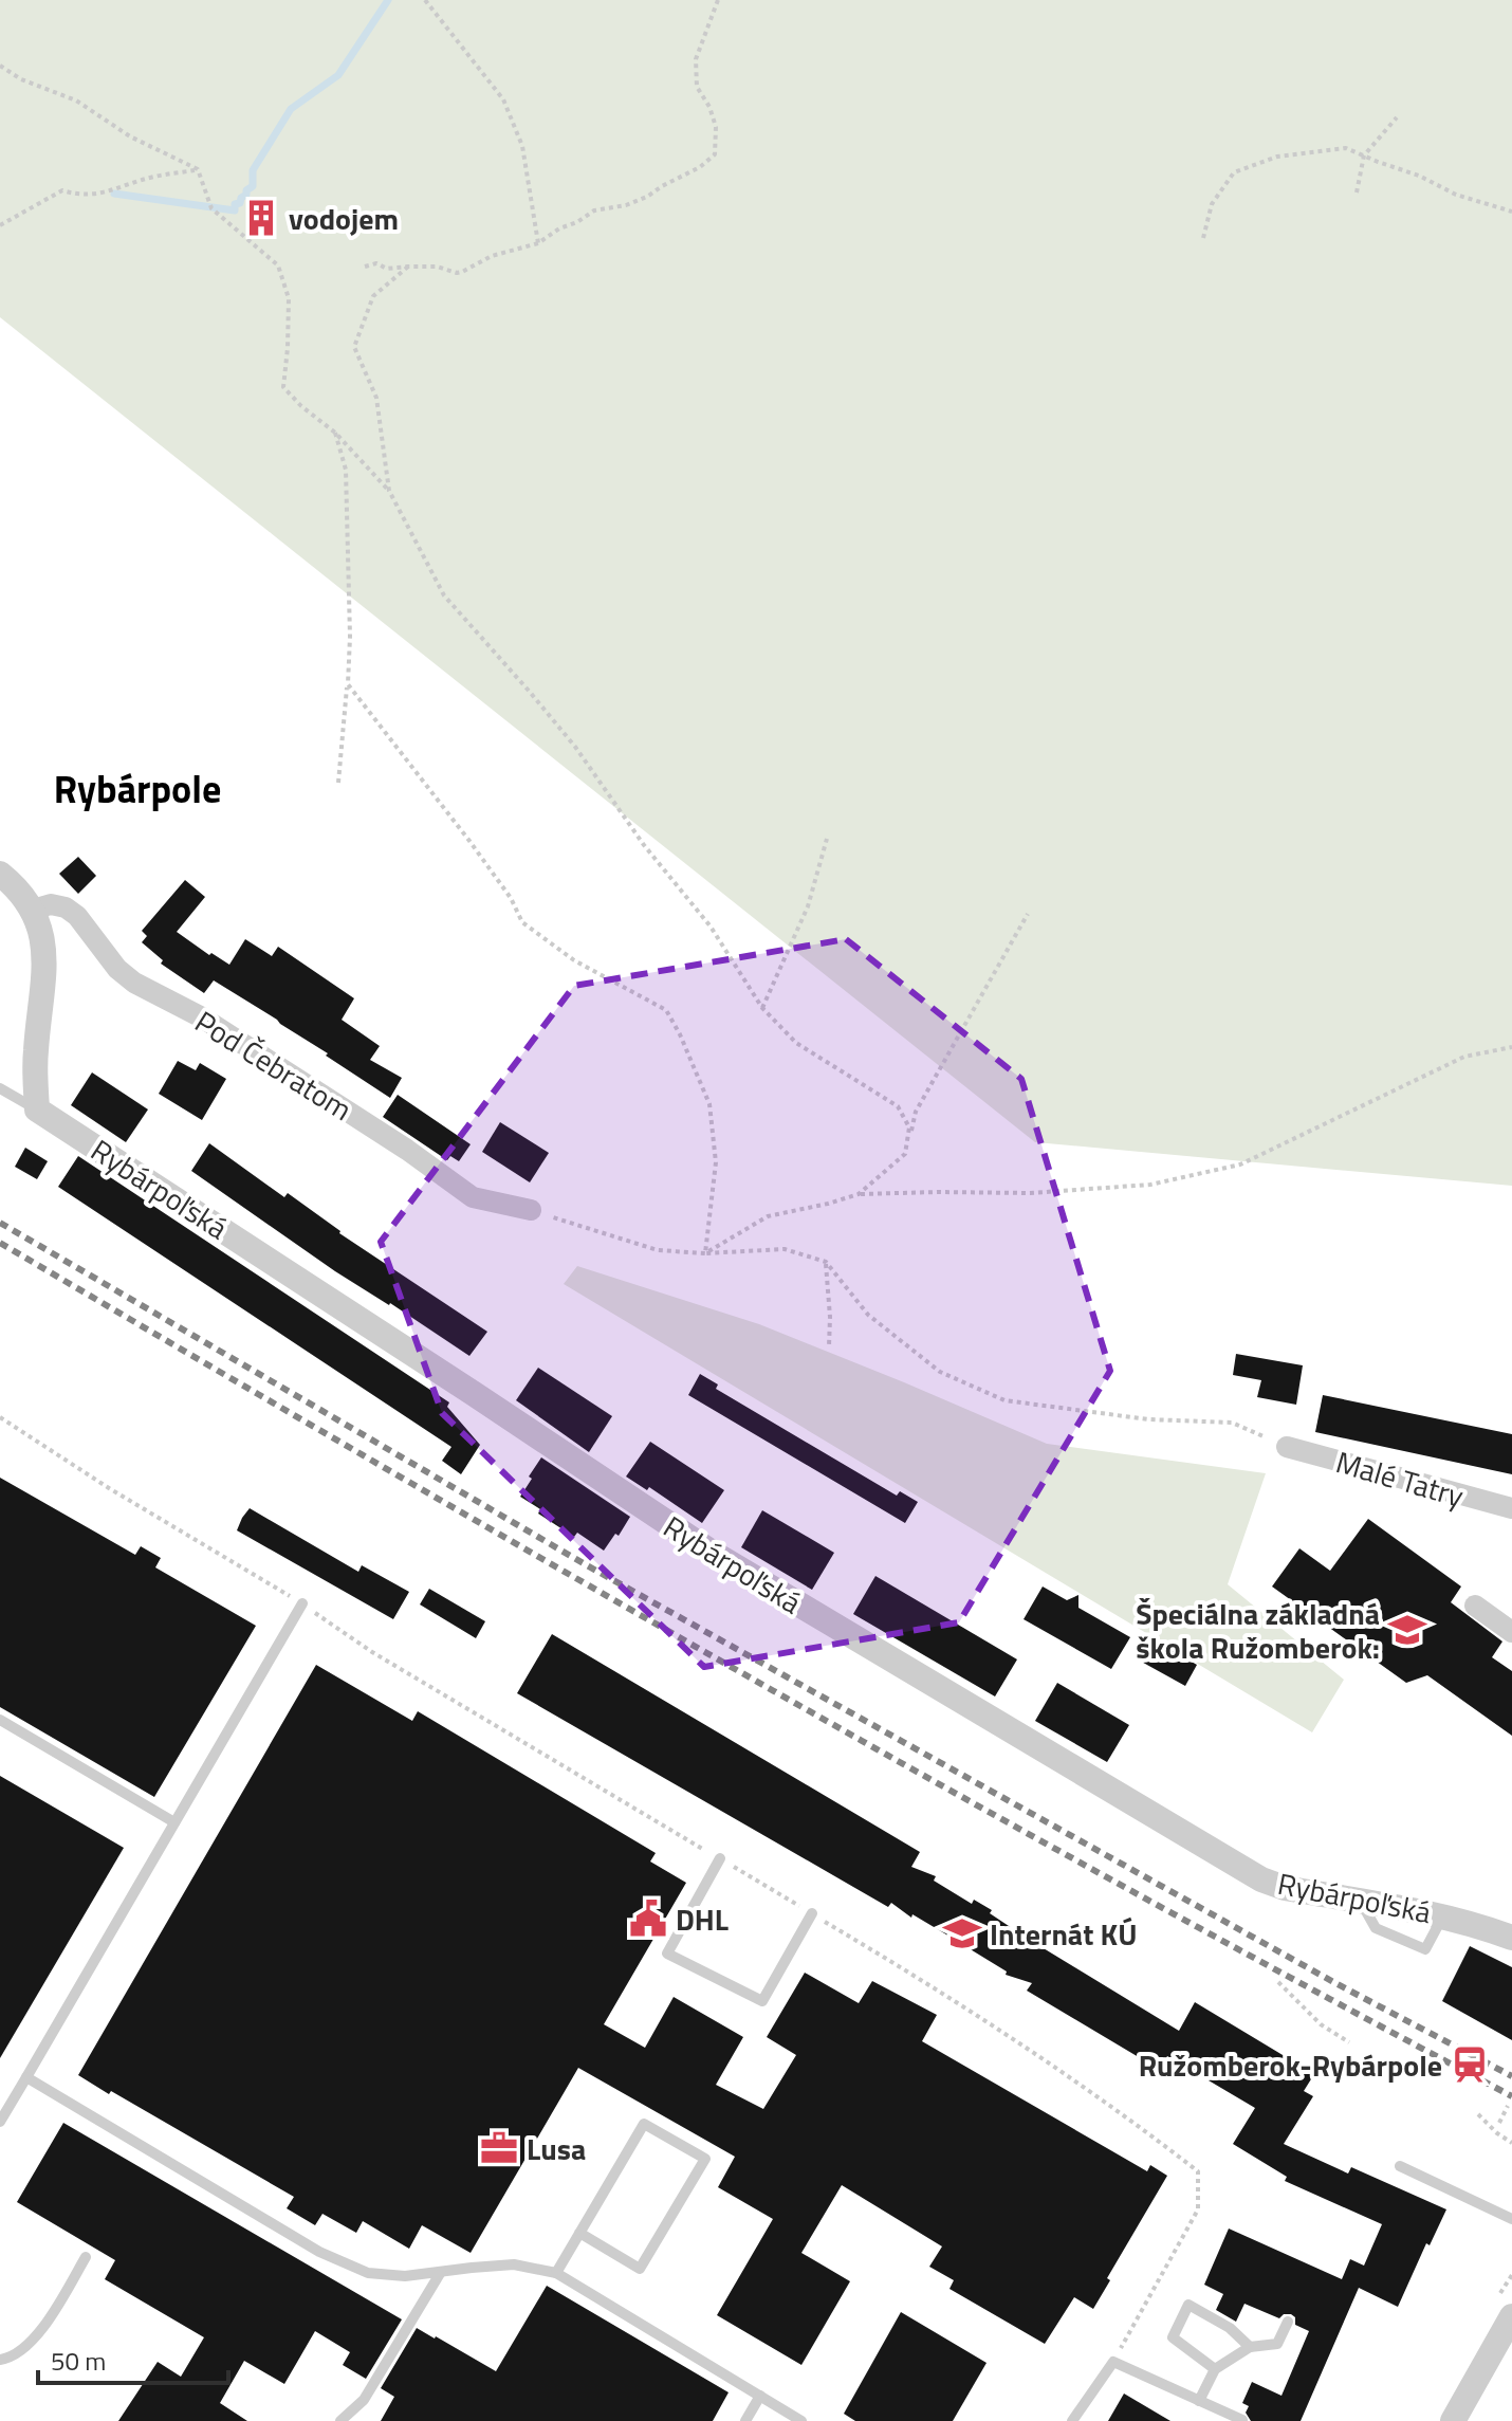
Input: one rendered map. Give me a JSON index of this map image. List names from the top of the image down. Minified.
{"streets":{"street":["Pod Čebratom","Rybárpoľská","Malé Tatry"]},"districts":["Rybárpole"],"places":{"building":["vodojem"],"school or university":["Špeciálna základná škola Ružomberok:","Internát KÚ"],"public building":["DHL"],"station":["Ružomberok-Rybárpole"],"office":["Lusa"]},"scale_bar":"50 m"}
